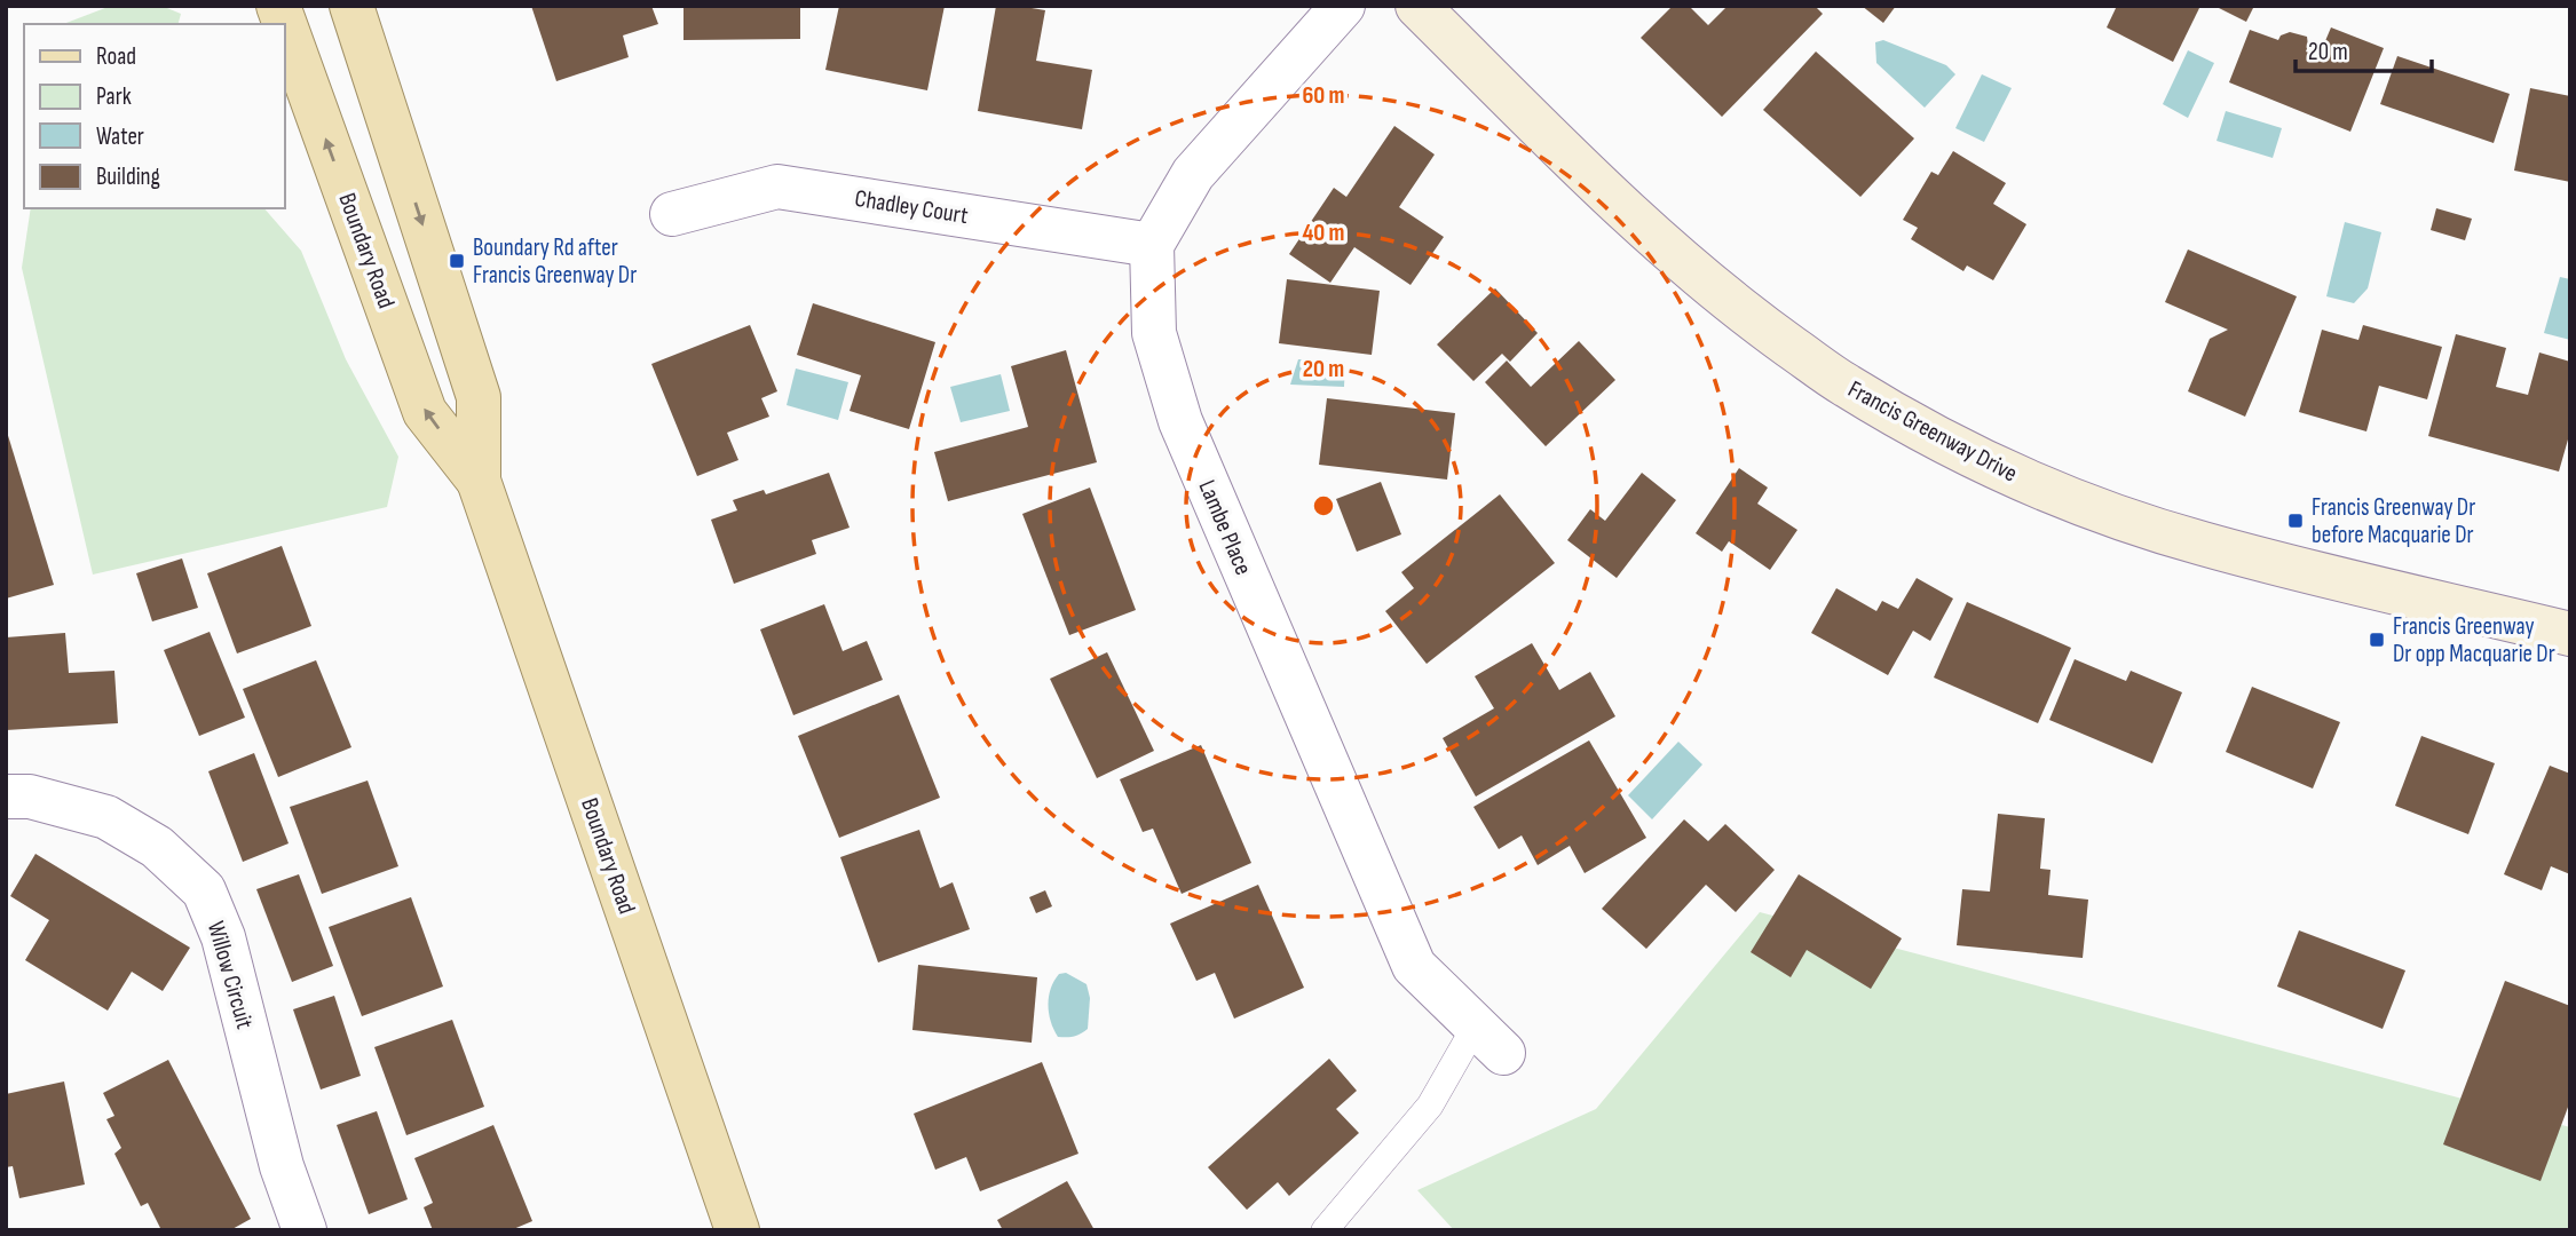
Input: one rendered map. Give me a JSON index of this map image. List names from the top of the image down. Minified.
{"streets":{"main road":["Boundary Road","Francis Greenway Drive"],"street":["Chadley Court","Lambe Place","Willow Circuit"]},"crossings":[["Chadley Court","Lambe Place"]],"places":{"transit":["Boundary Rd after Francis Greenway Dr","Francis Greenway Dr before Macquarie Dr","Francis Greenway Dr opp Macquarie Dr"]},"legend":["Road","Park","Water","Building"],"scale_bar":"20 m","rings":["60 m","40 m","20 m"]}
